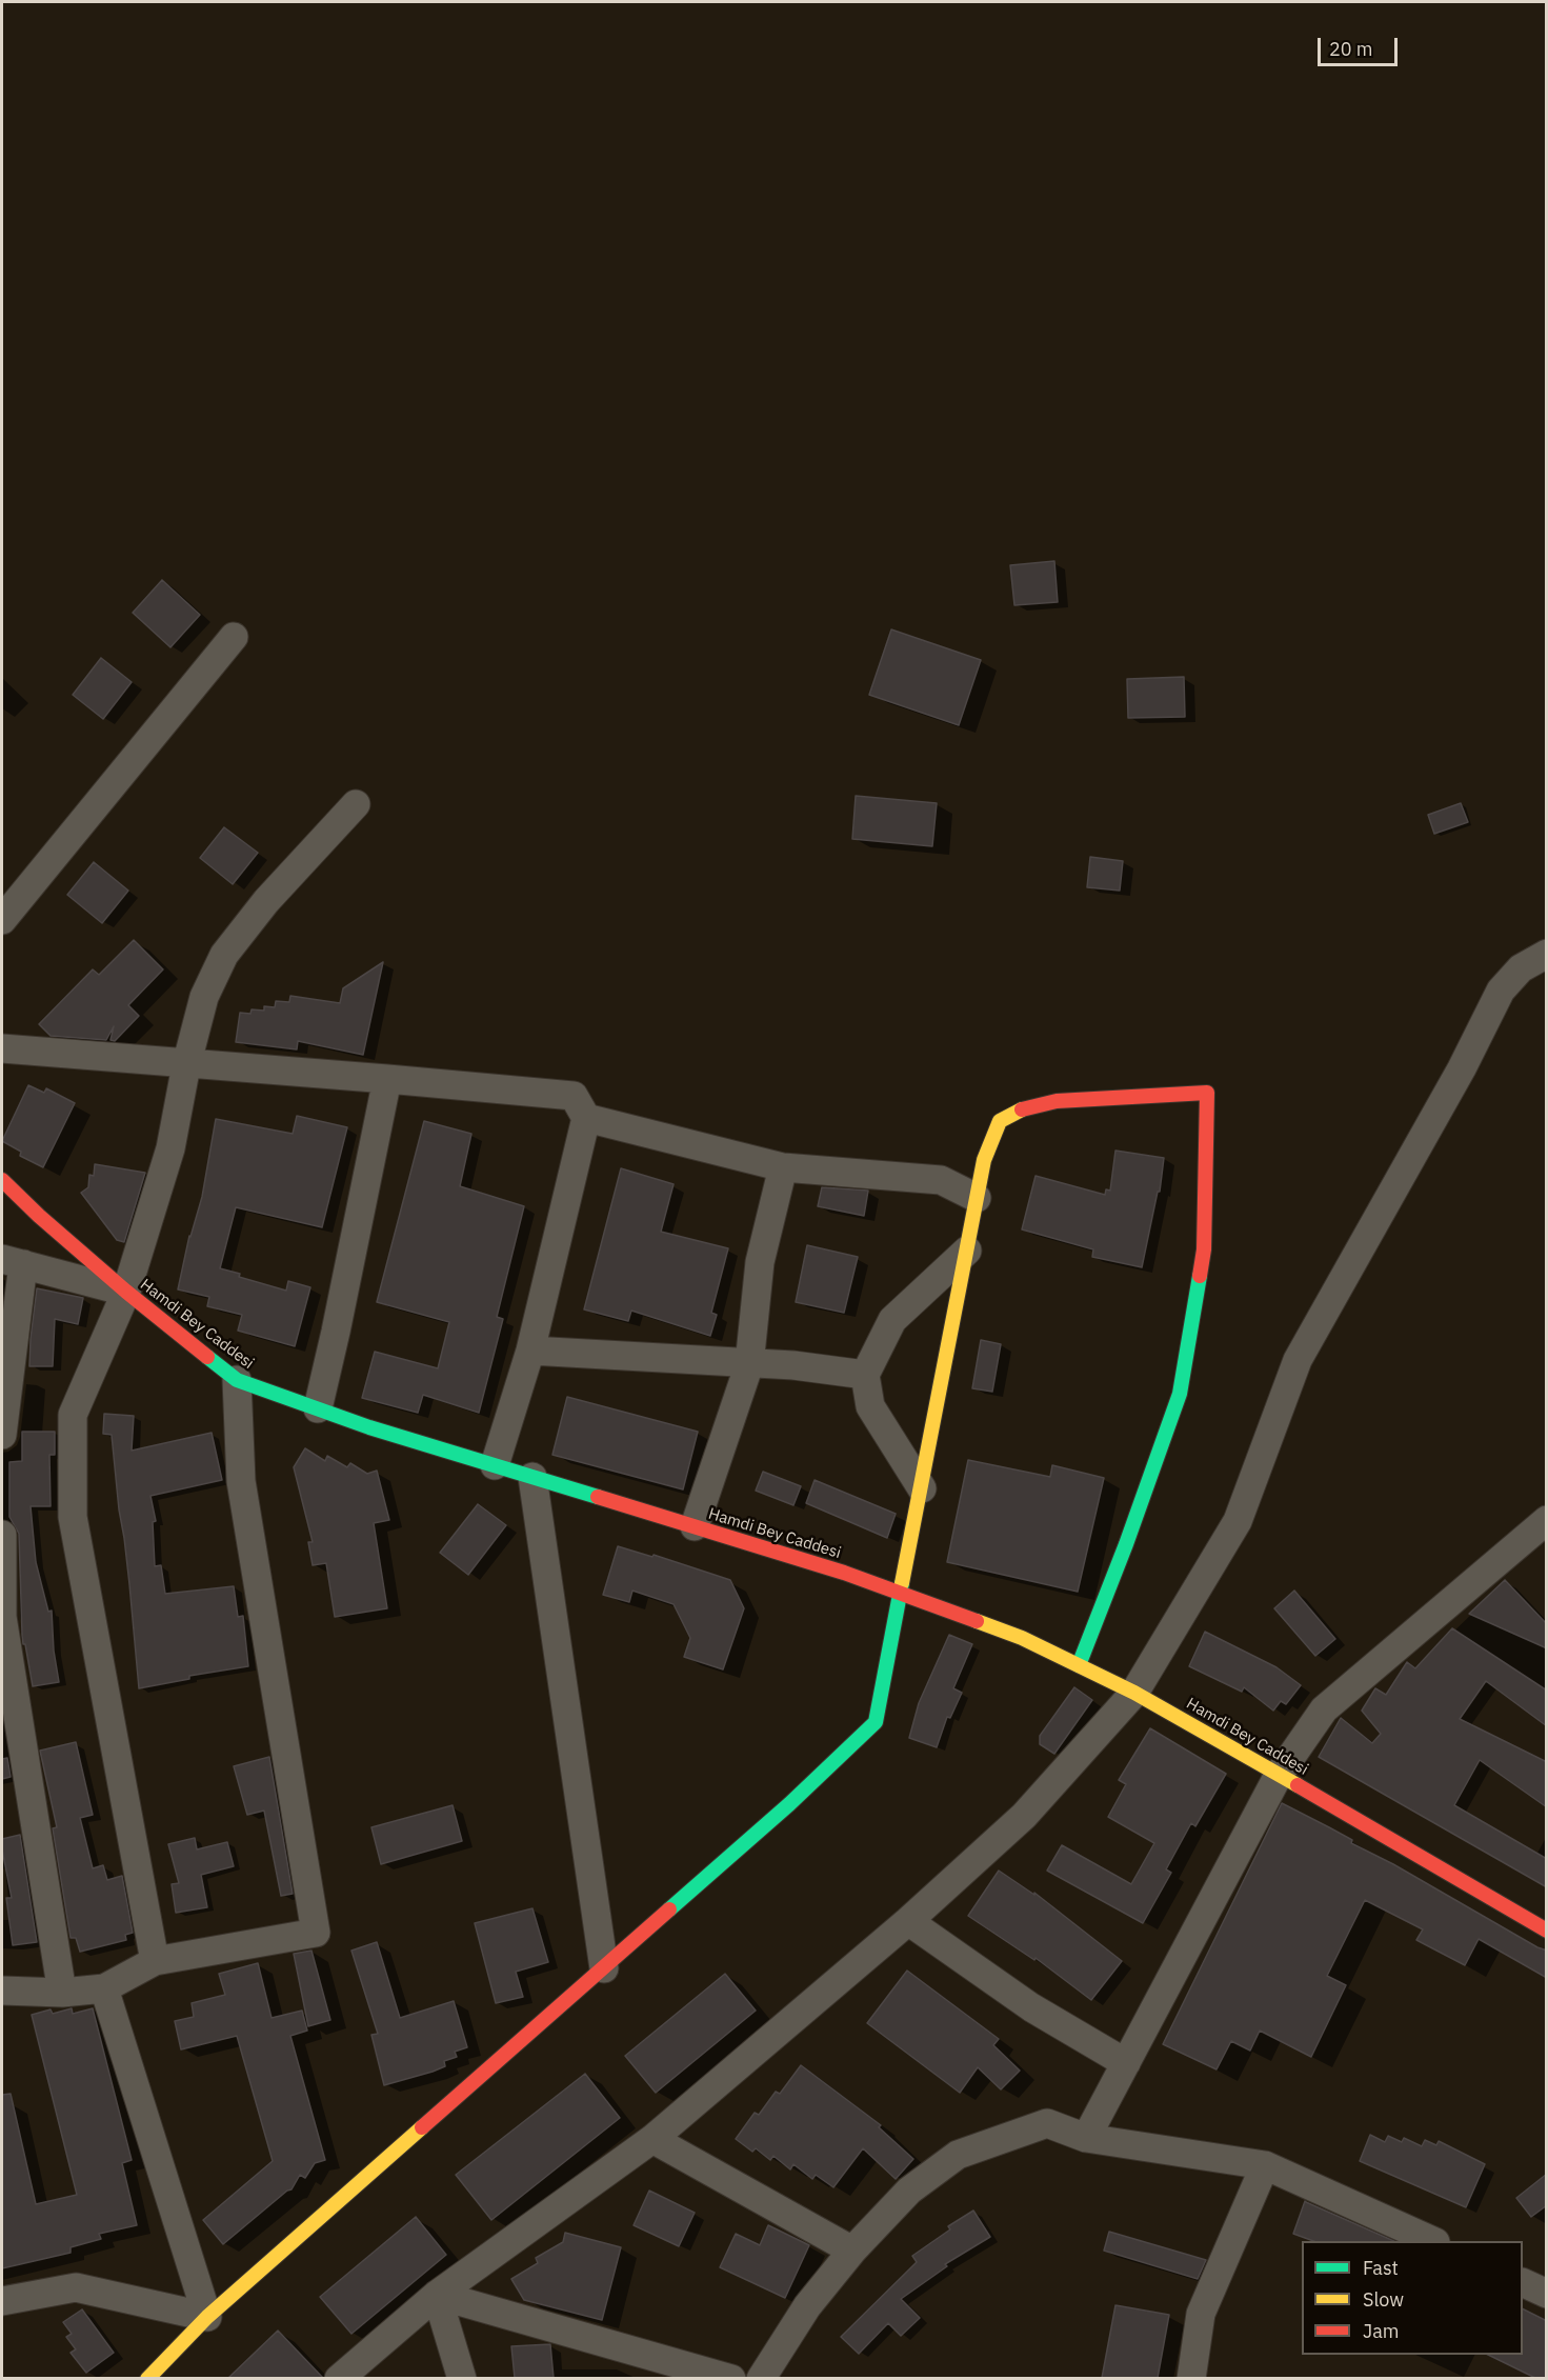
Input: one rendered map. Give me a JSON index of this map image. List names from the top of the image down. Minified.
{"streets":{"street":["Hamdi Bey Caddesi"]},"legend":["Fast","Slow","Jam"],"scale_bar":"20 m"}
